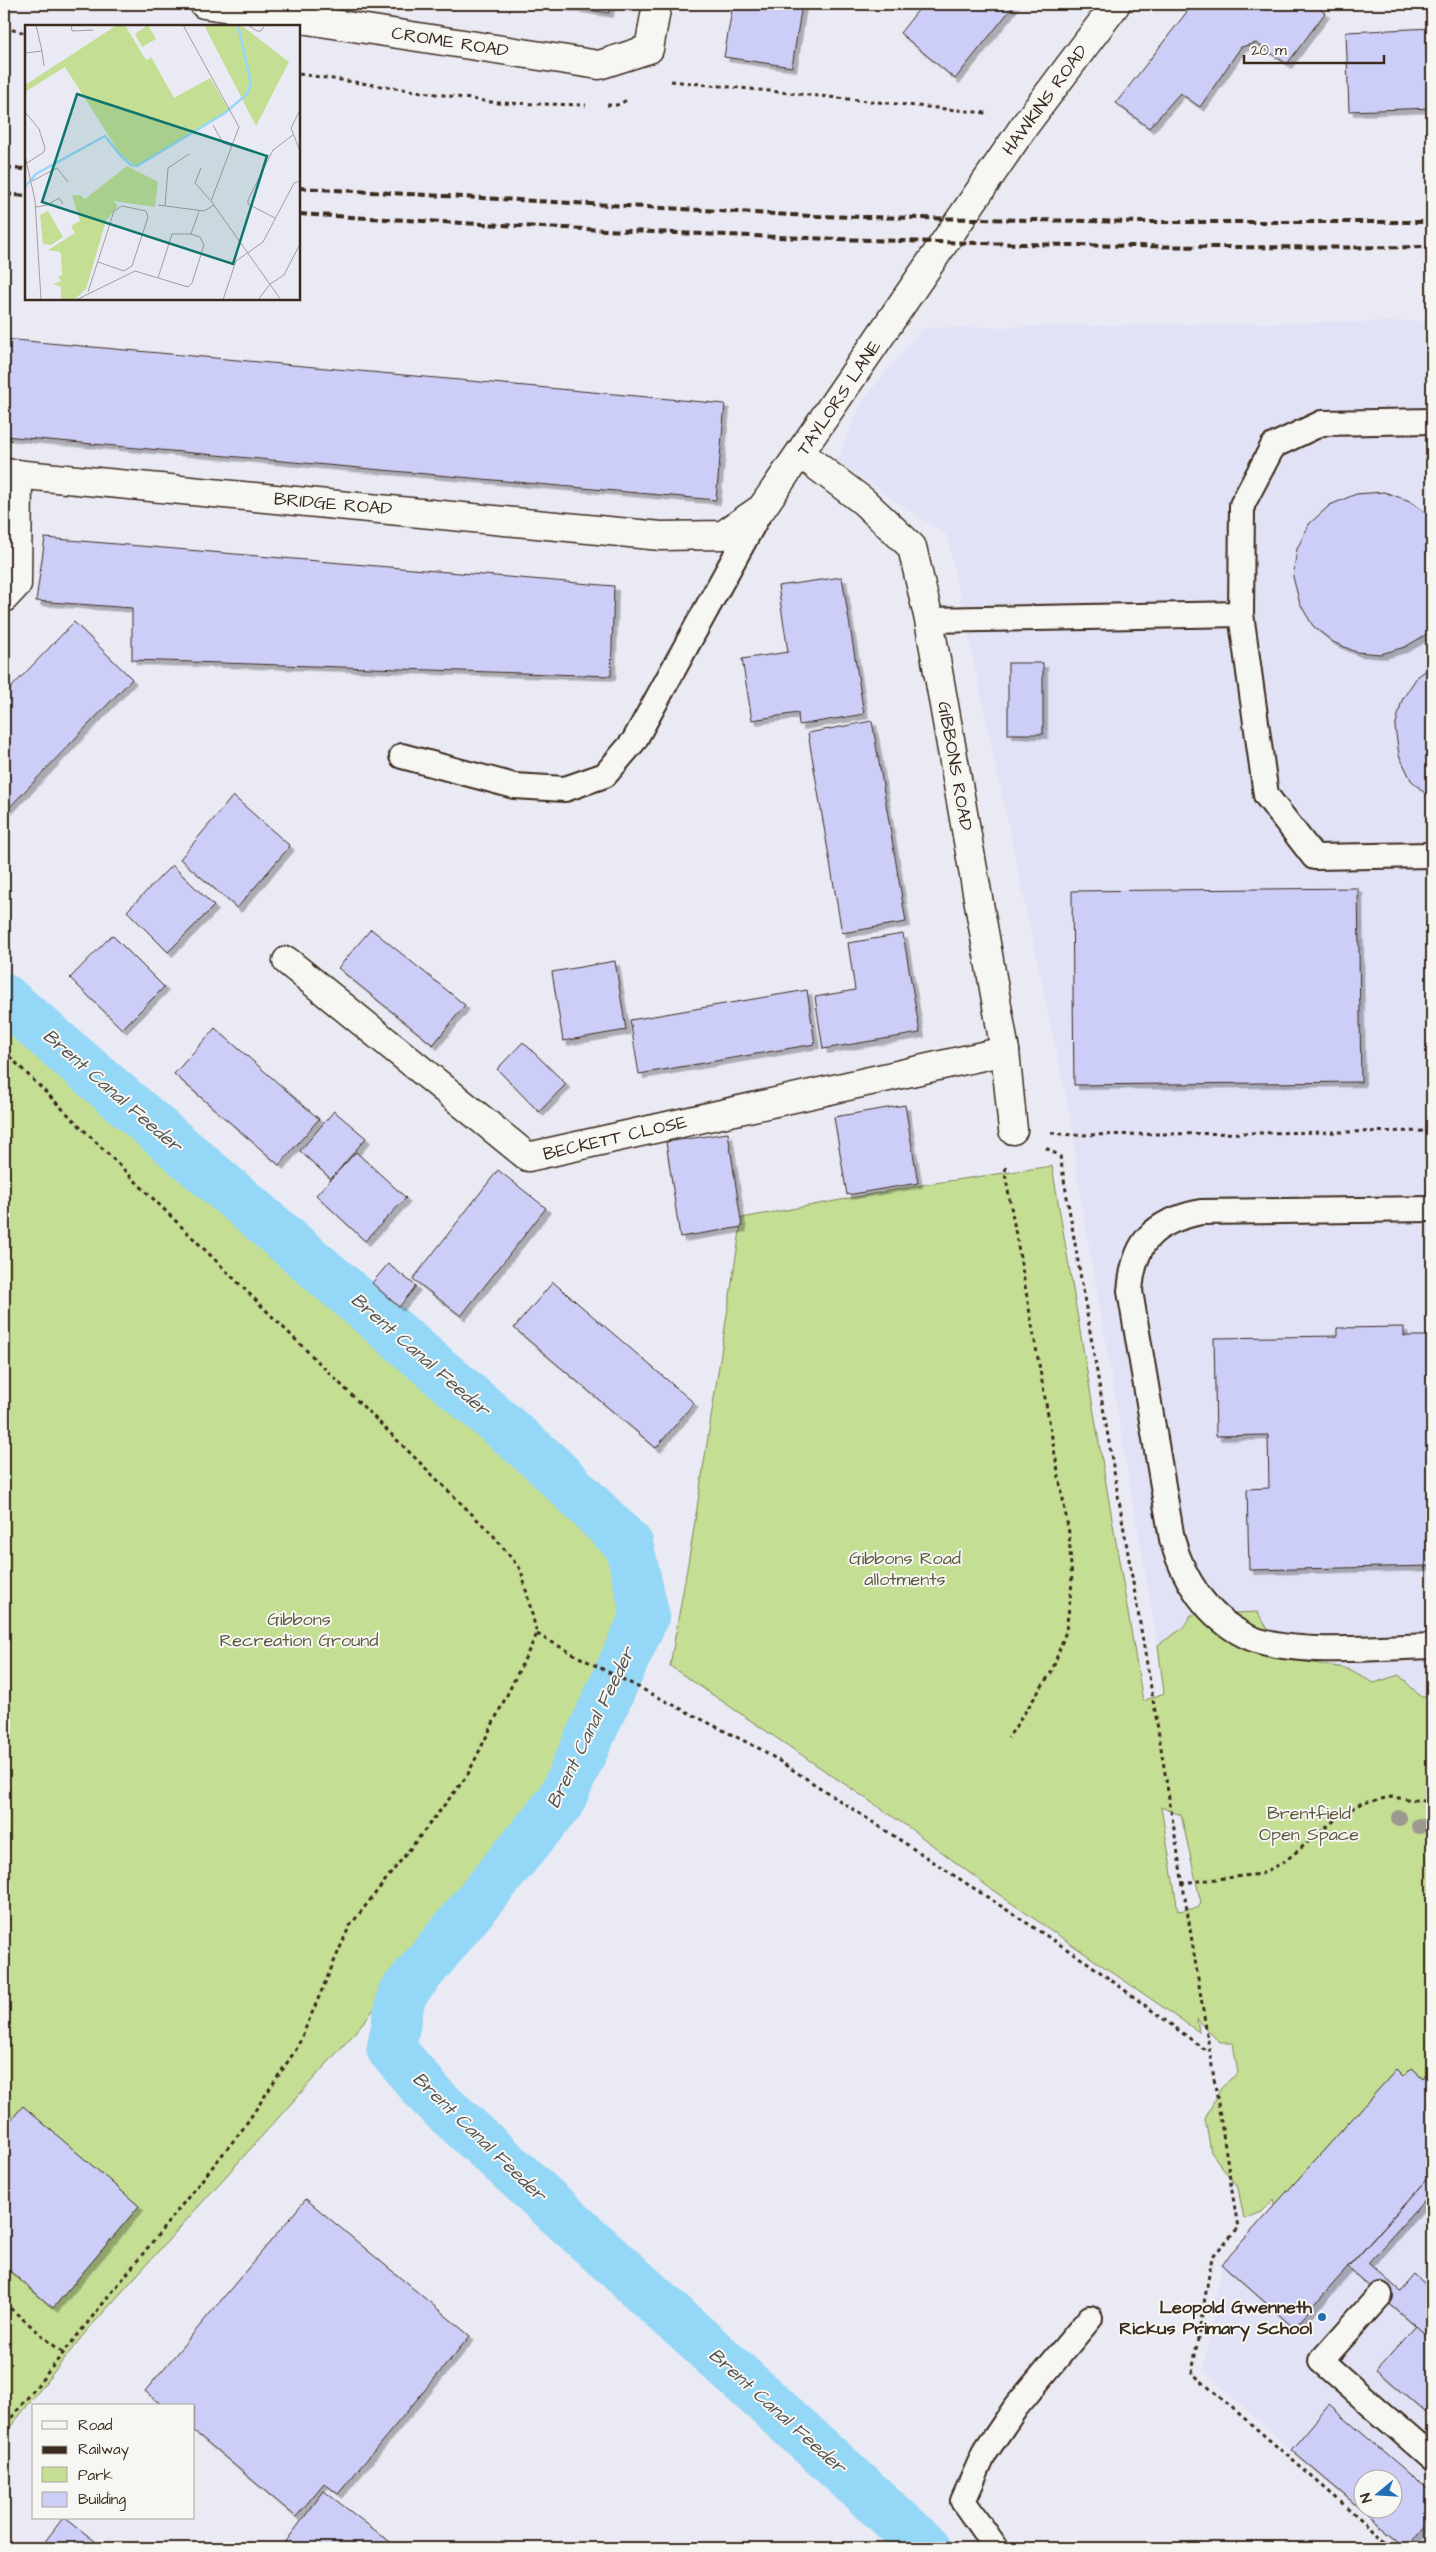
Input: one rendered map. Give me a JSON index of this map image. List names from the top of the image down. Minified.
{"streets":{"street":["CROME ROAD","HAWKINS ROAD","TAYLORS LANE","BRIDGE ROAD","GIBBONS ROAD","BECKETT CLOSE"]},"crossings":[["HAWKINS ROAD","TAYLORS LANE"],["TAYLORS LANE","BRIDGE ROAD"],["TAYLORS LANE","GIBBONS ROAD"],["GIBBONS ROAD","BECKETT CLOSE"]],"water":["Brent Canal Feeder"],"parks":["Gibbons Road allotments","Gibbons Recreation Ground","Brentfield Open Space"],"places":["Leopold Gwenneth Rickus Primary School"],"legend":["Road","Railway","Park","Building"],"scale_bar":"20 m","north":"left"}
